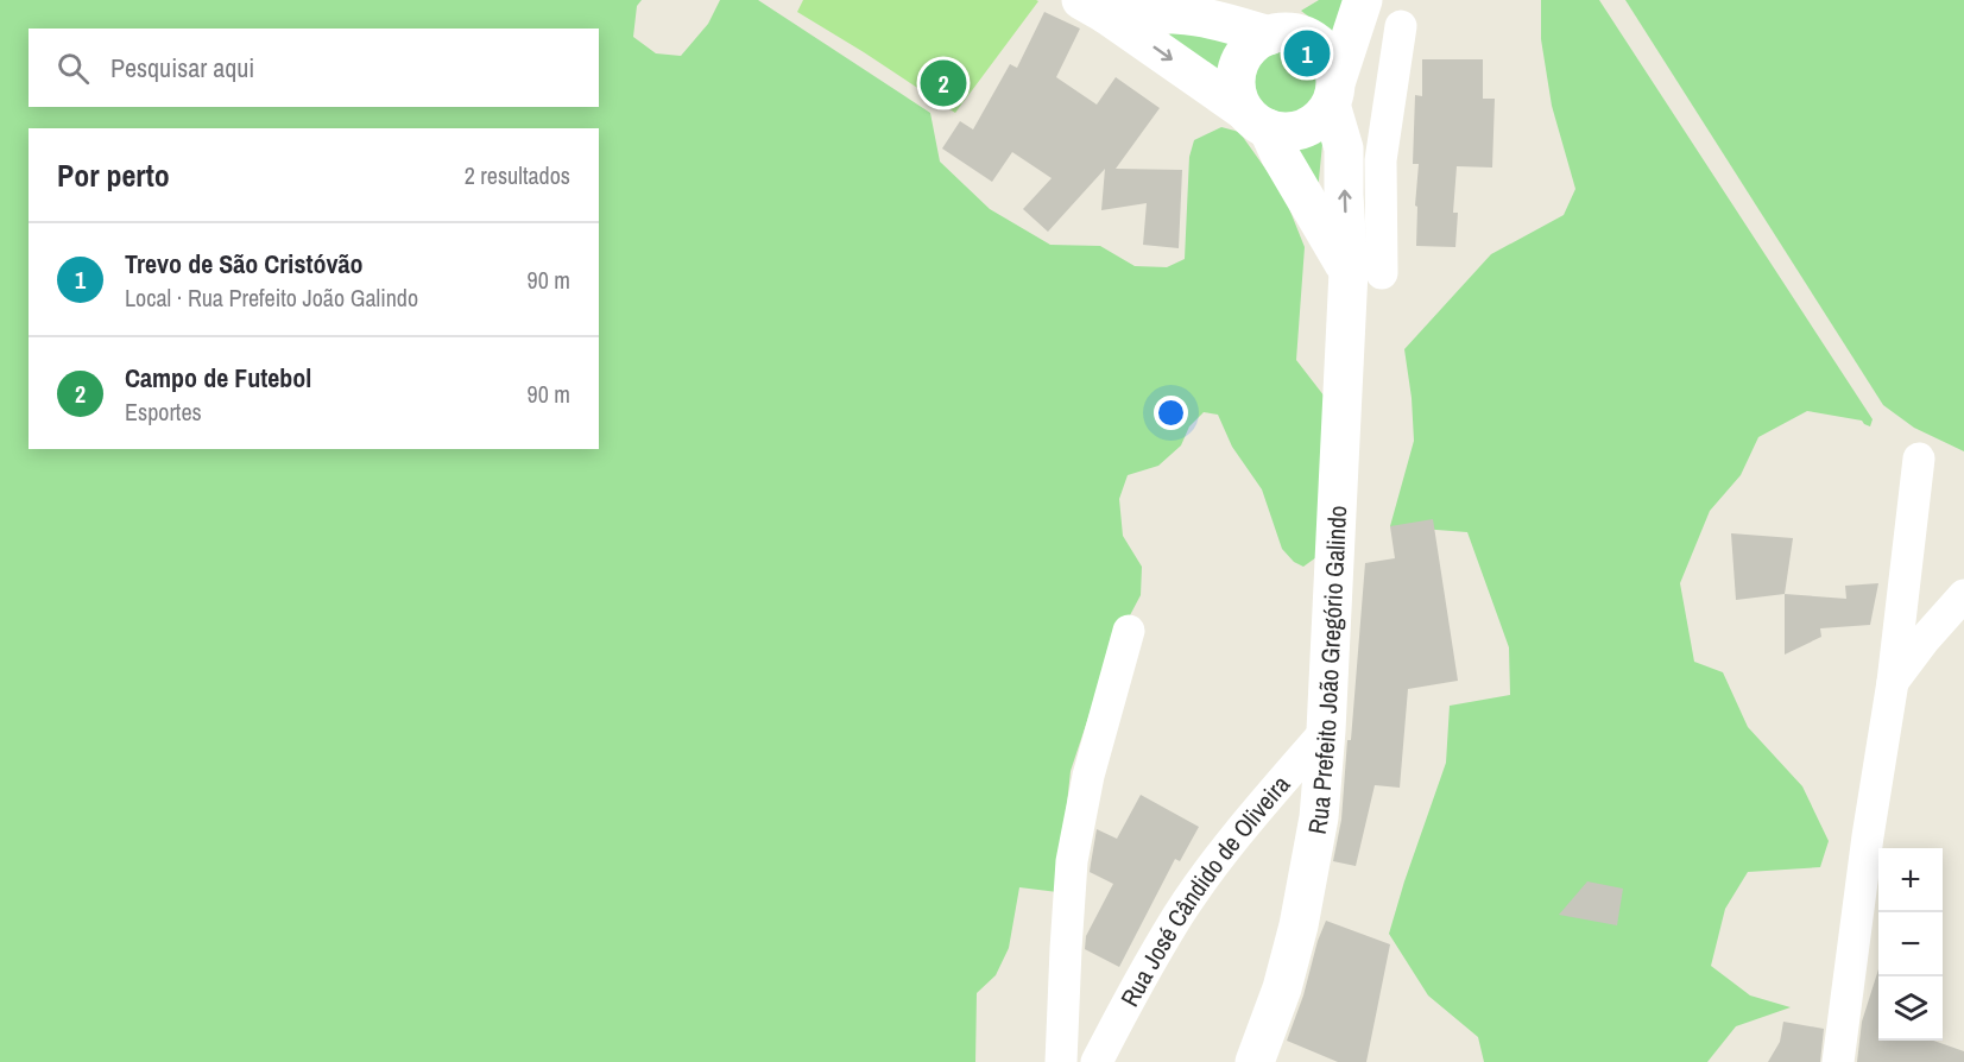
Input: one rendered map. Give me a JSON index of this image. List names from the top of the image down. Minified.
{"streets":{"main road":["Rua Prefeito João Gregório Galindo"],"street":["Rua José Cândido de Oliveira"]},"crossings":[["Rua Prefeito João Gregório Galindo","Rua José Cândido de Oliveira"]],"page":{"pins":["1","2"],"search":"Pesquisar aqui","heading":["Por perto","2 resultados"],"list":[{"mark":"1","name":"Trevo de São Cristóvão","note":"Local · Rua Prefeito João Galindo","value":"90 m"},{"mark":"2","name":"Campo de Futebol","note":"Esportes","value":"90 m"}],"map_buttons":["+","−"]}}
